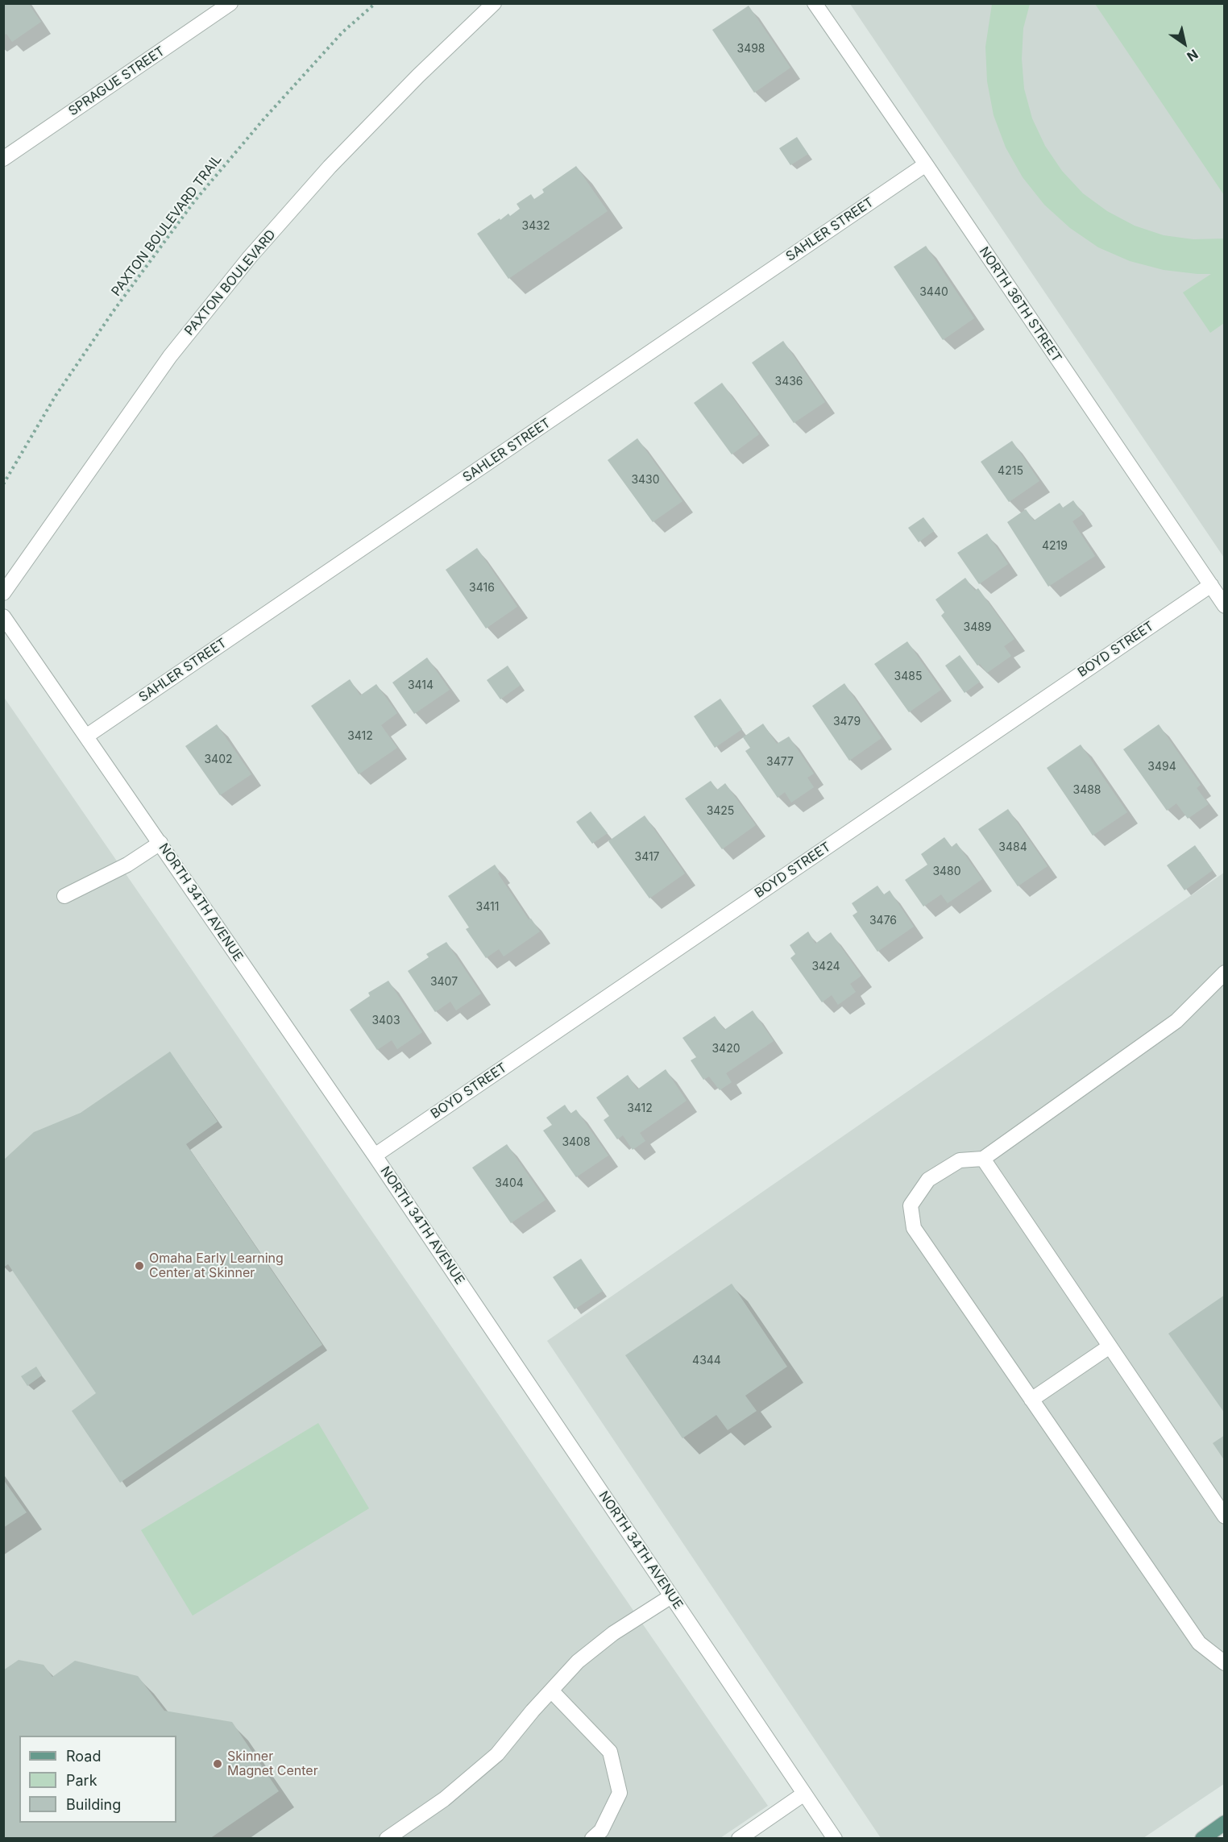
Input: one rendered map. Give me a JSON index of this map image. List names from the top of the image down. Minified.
{"streets":{"street":["SPRAGUE STREET","SAHLER STREET","PAXTON BOULEVARD","NORTH 36TH STREET","BOYD STREET","NORTH 34TH AVENUE"],"path":["PAXTON BOULEVARD TRAIL"]},"crossings":[["SAHLER STREET","NORTH 36TH STREET"],["SAHLER STREET","NORTH 34TH AVENUE"],["NORTH 36TH STREET","BOYD STREET"],["BOYD STREET","NORTH 34TH AVENUE"]],"places":["Omaha Early Learning Center at Skinner","Skinner Magnet Center"],"house_numbers":["3498","3432","3440","3436","4215","3430","4219","3416","3489","3485","3414","3479","3412","3402","3477","3494","3488","3425","3484","3417","3480","3411","3476","3424","3407","3403","3420","3412","3408","3404","4344"],"legend":["Road","Park","Building"],"north":"bottom right"}
